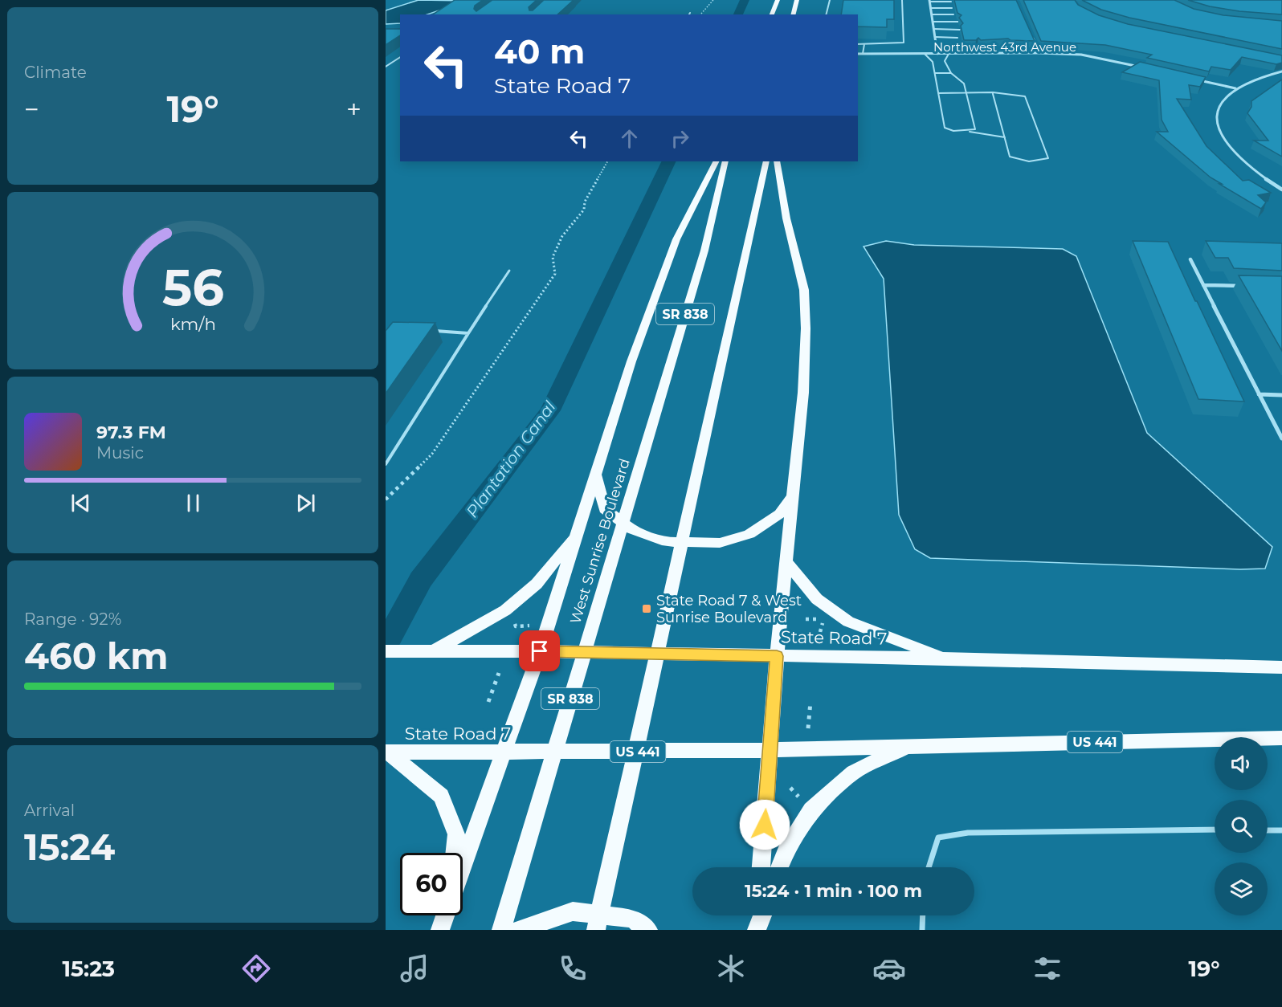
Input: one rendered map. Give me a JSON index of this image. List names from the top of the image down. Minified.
{"streets":{"main road":["SR 838","West Sunrise Boulevard","State Road 7","US 441"],"street":["Northwest 43rd Avenue"]},"water":["Plantation Canal"],"places":{"transit":["State Road 7 & West Sunrise Boulevard"]},"page":{"tile":["Climate",["Range · 92%","460 km"],["Arrival","15:24"]],"turn":["40 m","State Road 7"],"heat":["−","19°","+"],"song":["97.3 FM","Music"],"limit":"60","trip":"15:24 · 1 min · 100 m","tabs":["15:23","19°"],"gauge":["56","km/h"]}}
